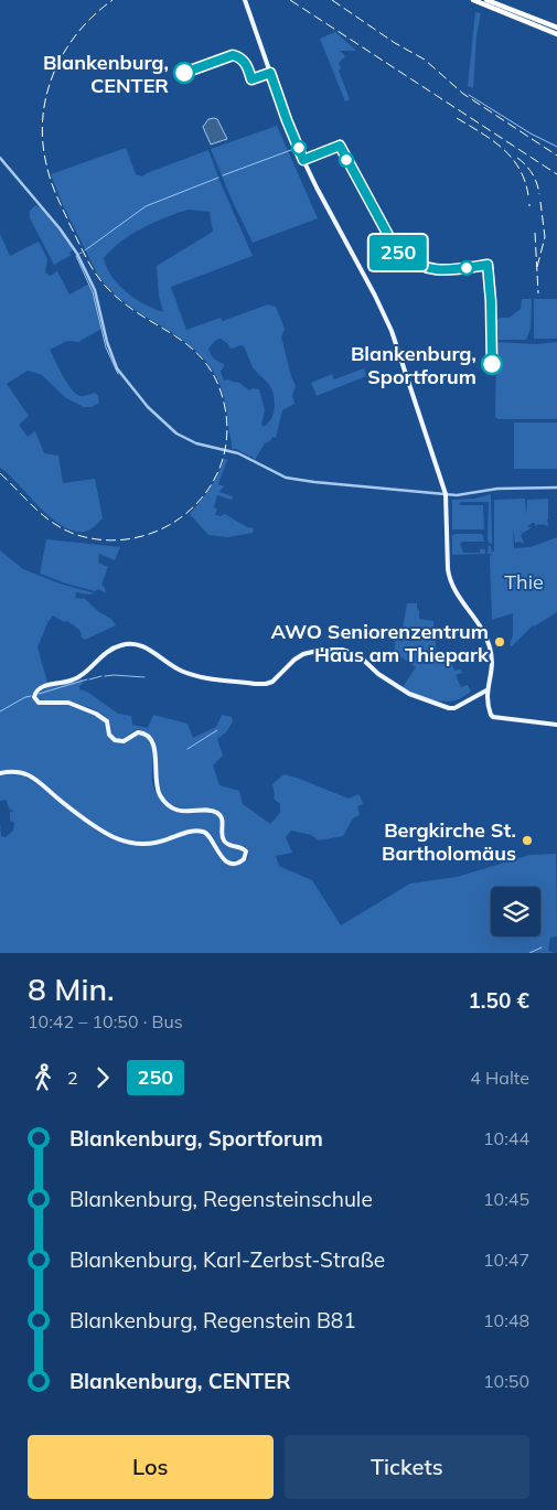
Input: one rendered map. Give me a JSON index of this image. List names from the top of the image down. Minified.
{"parks":["Thie"],"places":["Blankenburg, CENTER","Blankenburg, Sportforum","AWO Seniorenzentrum Haus am Thiepark","Bergkirche St. Bartholomäus"],"lines":["bus line 250"],"page":{"on_map":"250","heading":["8 Min.","10:42 – 10:50 · Bus","1.50 €"],"legs":["2","250","4 Halte"],"list":[{"name":"Blankenburg, Sportforum","value":"10:44"},{"name":"Blankenburg, Regensteinschule","value":"10:45"},{"name":"Blankenburg, Karl-Zerbst-Straße","value":"10:47"},{"name":"Blankenburg, Regenstein B81","value":"10:48"},{"name":"Blankenburg, CENTER","value":"10:50"}],"buttons":["Los","Tickets"]}}
